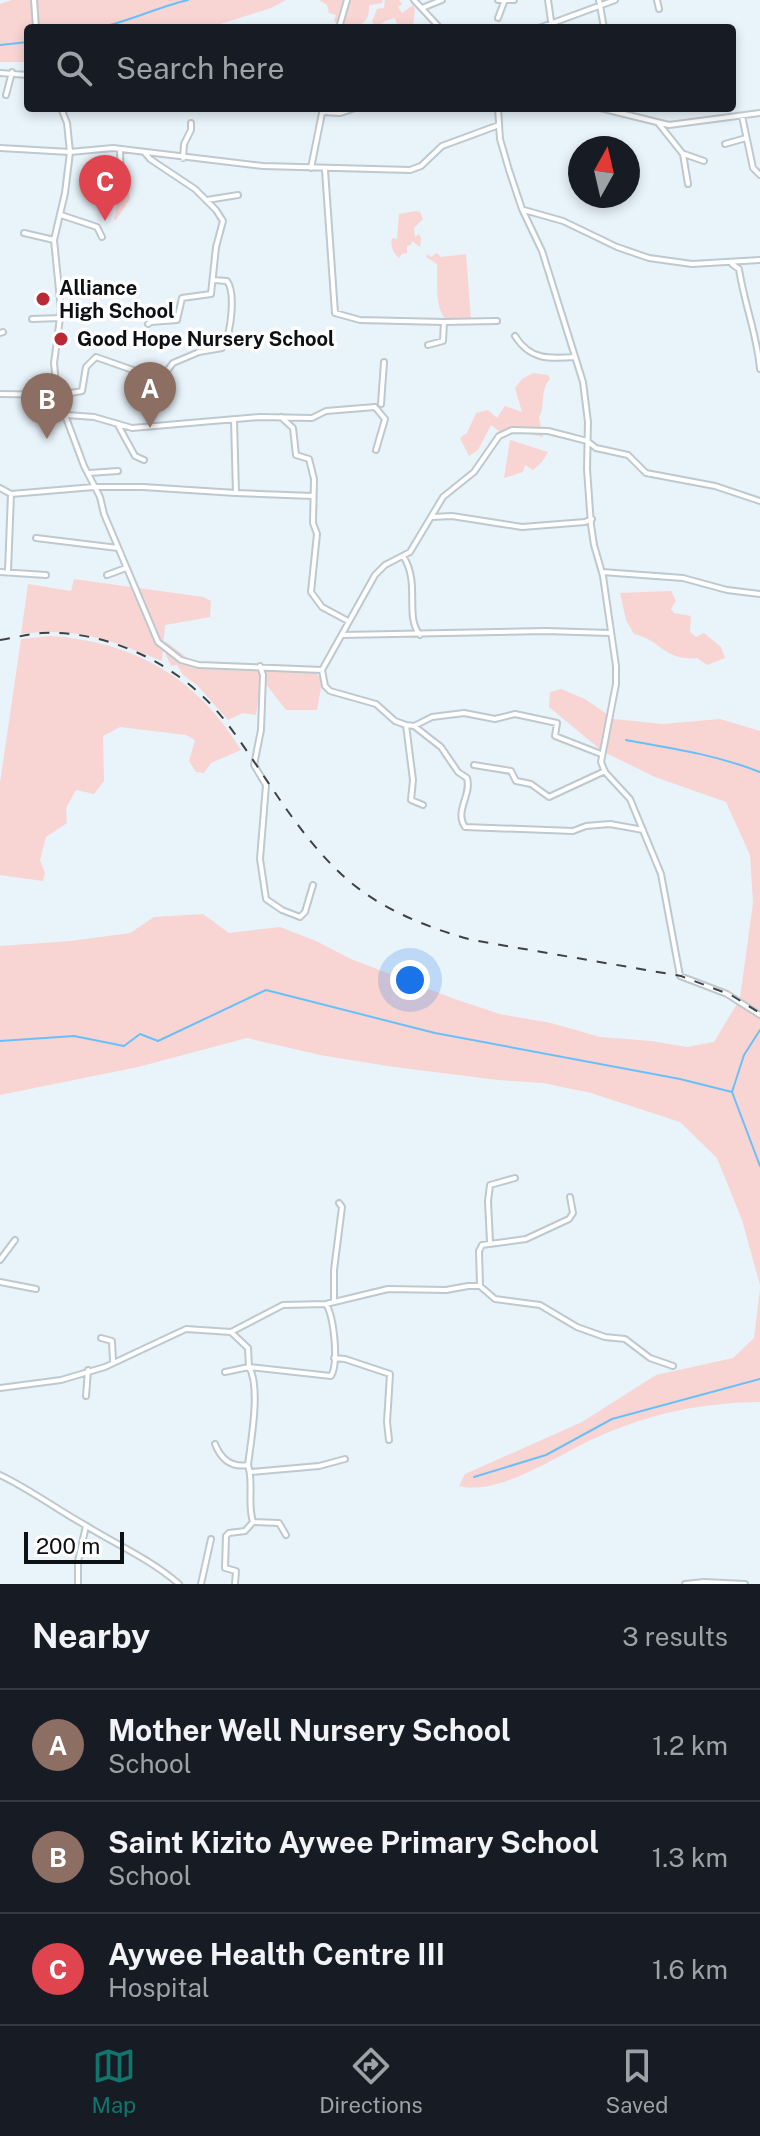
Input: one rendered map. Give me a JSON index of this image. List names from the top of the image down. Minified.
{"places":["Alliance High School","Good Hope Nursery School"],"scale_bar":"200 m","north":"top","page":{"search":"Search here","pins":["C","A","B"],"scale":"200 m","heading":["Nearby","3 results"],"list":[{"mark":"A","name":"Mother Well Nursery School","note":"School","value":"1.2 km"},{"mark":"B","name":"Saint Kizito Aywee Primary School","note":"School","value":"1.3 km"},{"mark":"C","name":"Aywee Health Centre III","note":"Hospital","value":"1.6 km"}],"nav":["Map","Directions","Saved"]}}
